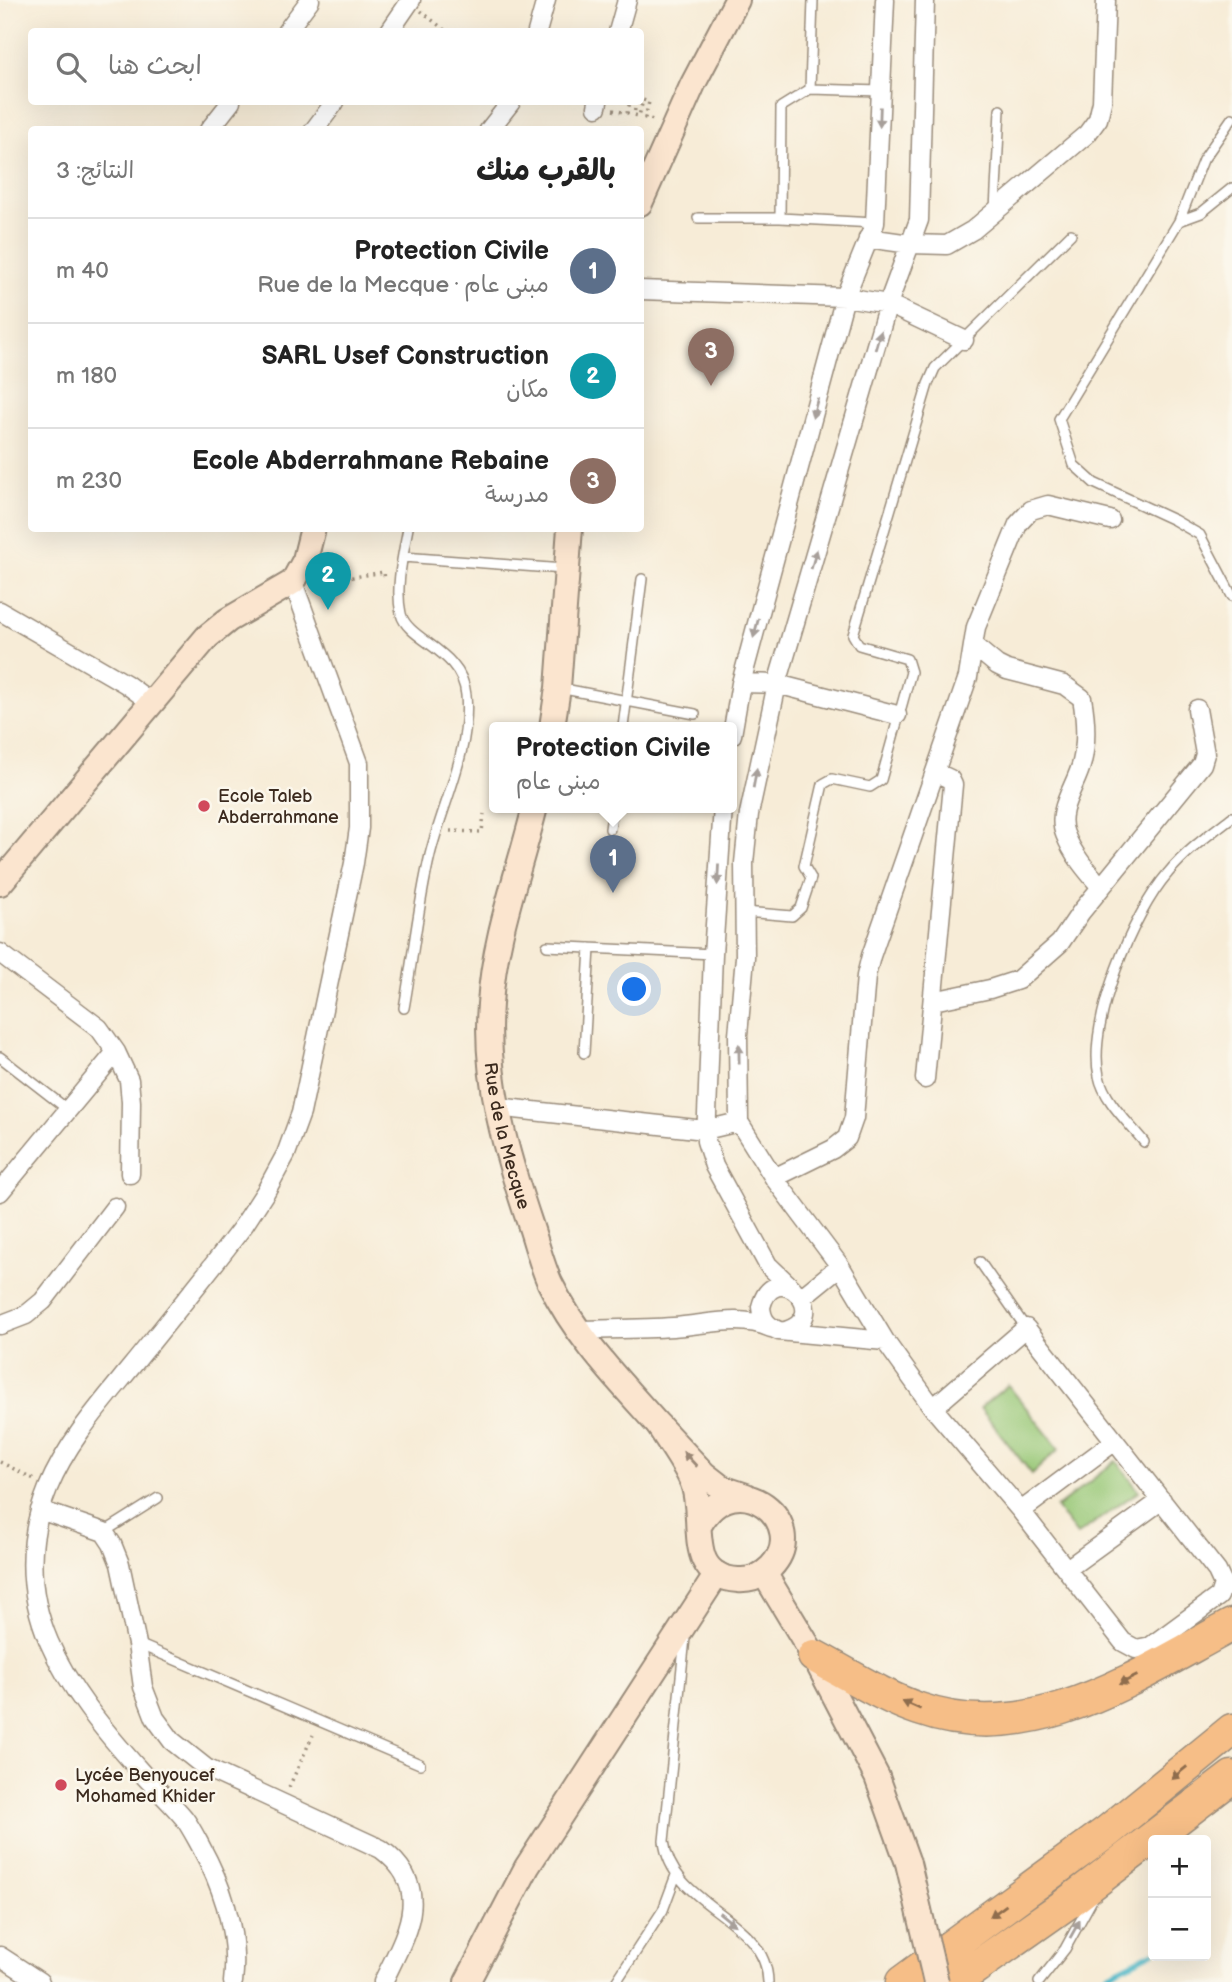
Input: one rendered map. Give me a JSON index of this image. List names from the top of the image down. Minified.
{"streets":{"street":["Rue de la Mecque"]},"places":["Ecole Taleb Abderrahmane","Lycée Benyoucef Mohamed Khider"],"page":{"search":"ابحث هنا","heading":["بالقرب منك","النتائج: 3"],"list":[{"mark":"1","name":"Protection Civile","note":"مبنى عام · Rue de la Mecque","value":"40 m"},{"mark":"2","name":"SARL Usef Construction","note":"مكان","value":"180 m"},{"mark":"3","name":"Ecole Abderrahmane Rebaine","note":"مدرسة","value":"230 m"}],"pins":["3","2","1"],"popup":["Protection Civile","مبنى عام"],"map_buttons":["+","−"]}}
